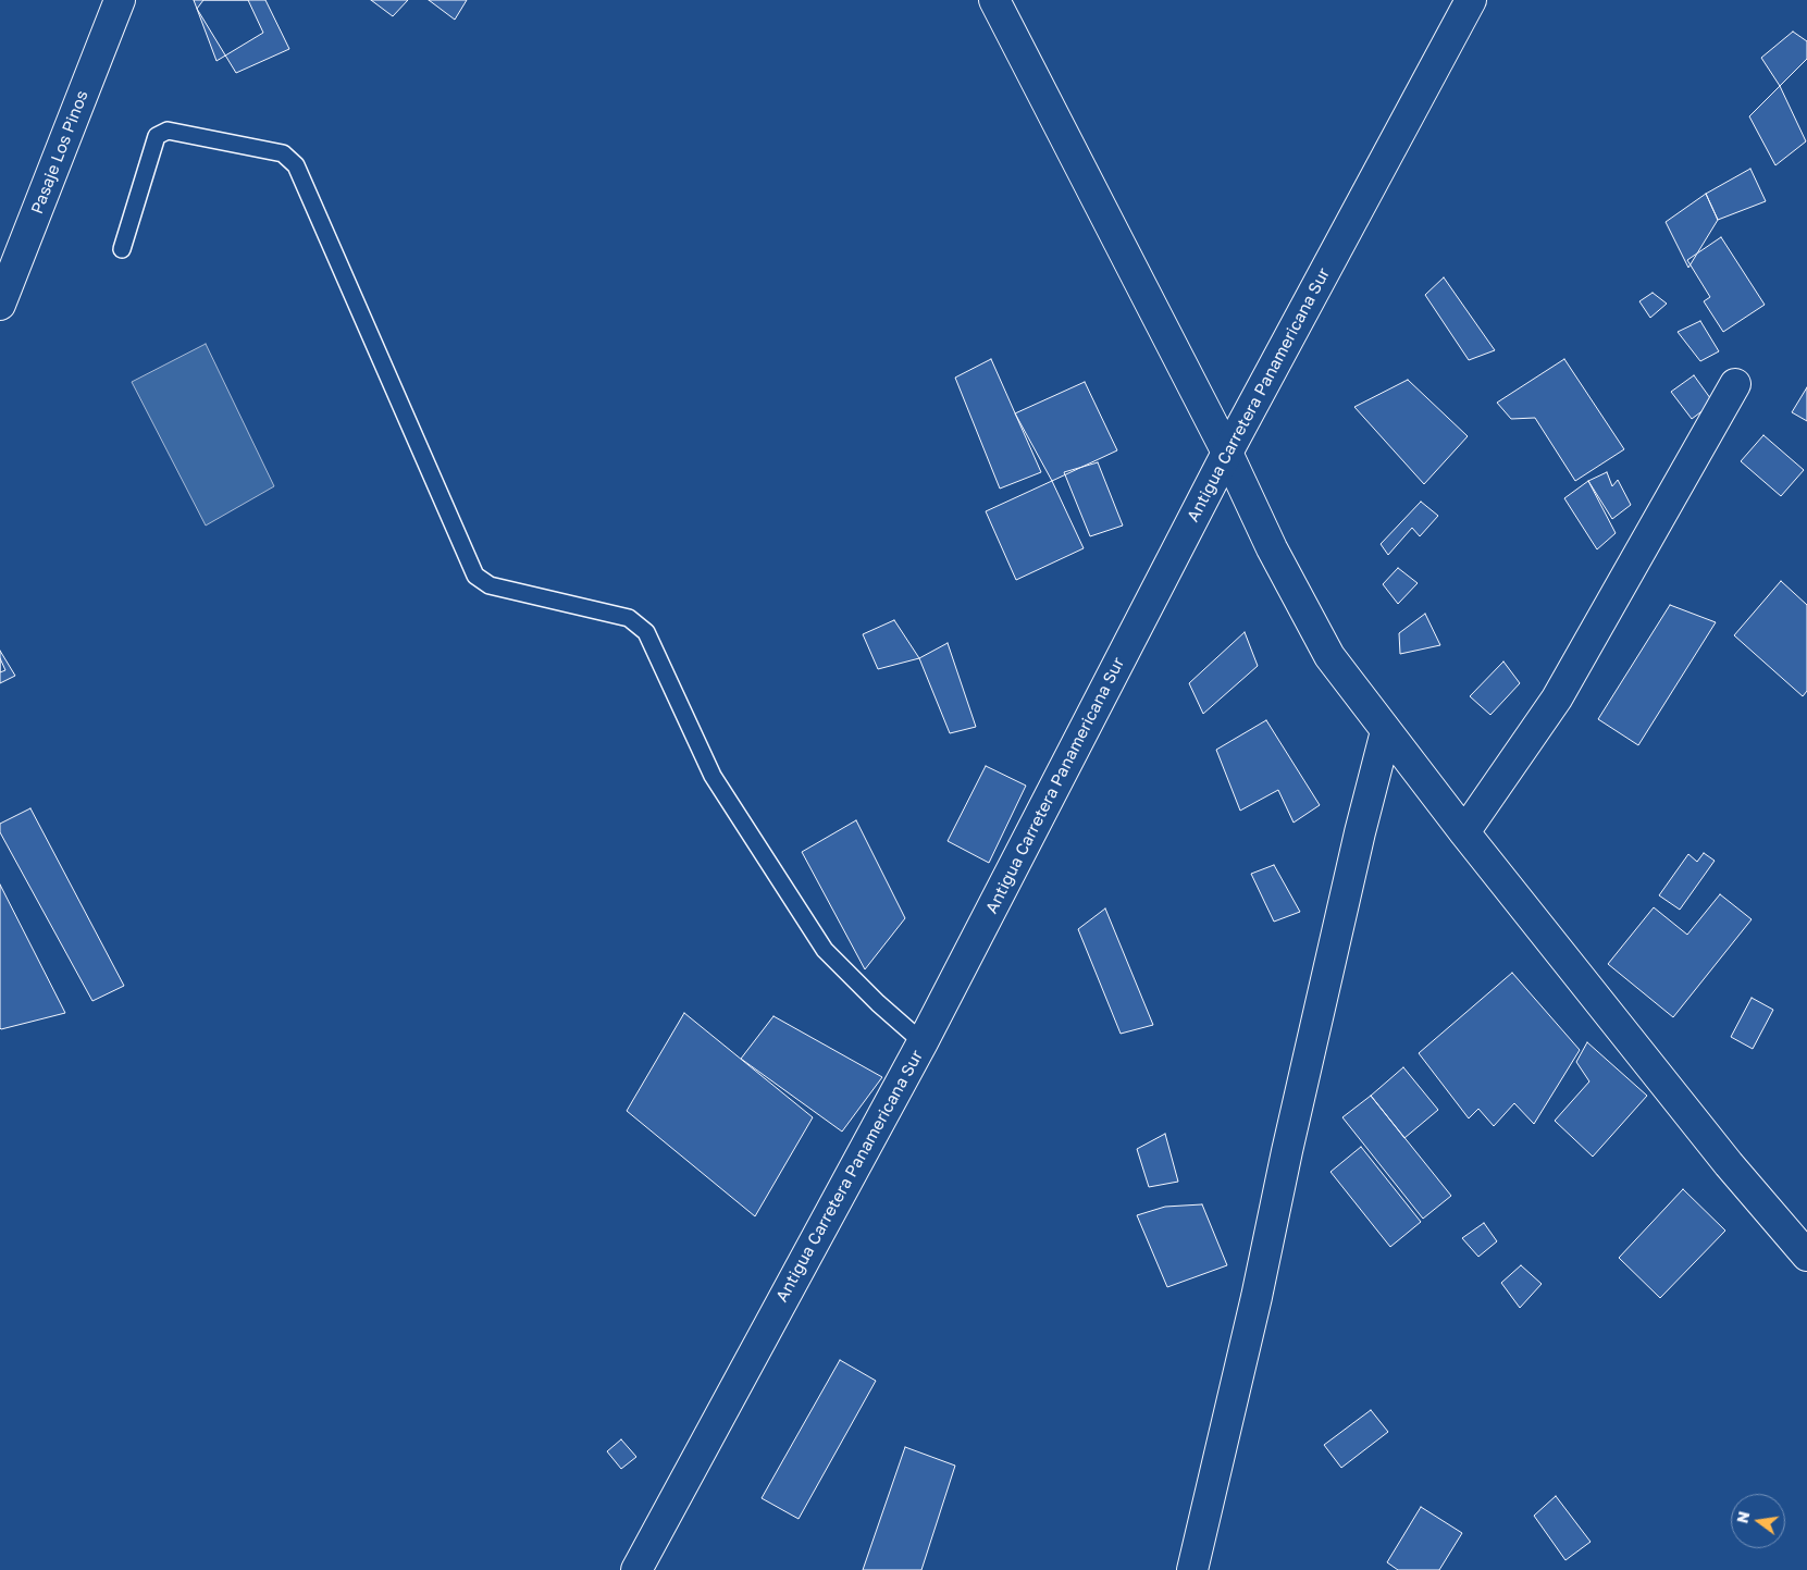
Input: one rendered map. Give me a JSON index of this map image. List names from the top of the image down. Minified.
{"streets":{"main road":["Pasaje Los Pinos","Antigua Carretera Panamericana Sur"]},"north":"left"}
